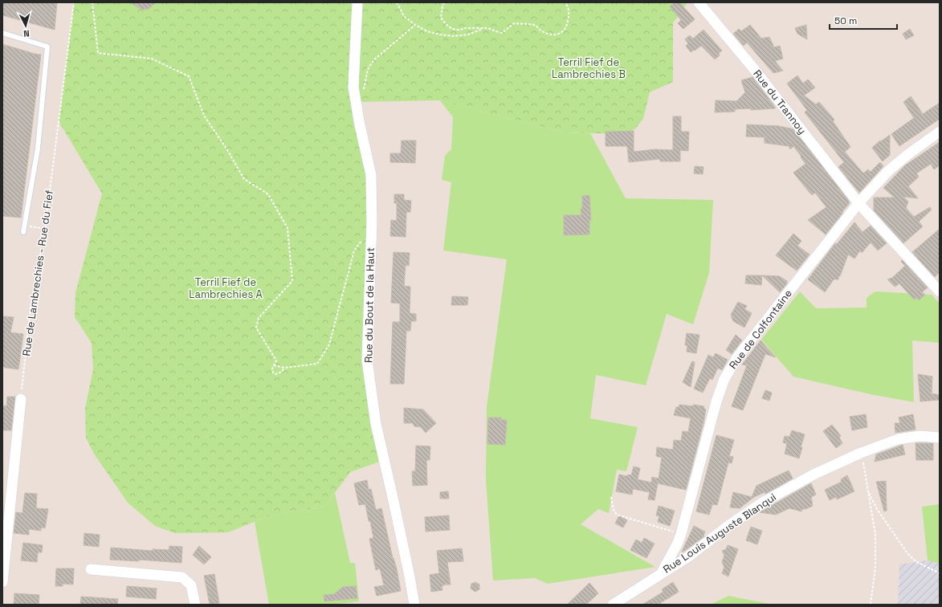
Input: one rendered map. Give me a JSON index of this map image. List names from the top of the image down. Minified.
{"streets":{"street":["Rue du Trannoy","Rue du Bout de la Haut","Rue de Colfontaine","Rue Louis Auguste Blanqui"],"path":["Rue de Lambrechies - Rue du Fief"]},"crossings":[["Rue du Trannoy","Rue de Colfontaine"],["Rue de Colfontaine","Rue Louis Auguste Blanqui"]],"parks":["Terril Fief de Lambrechies B","Terril Fief de Lambrechies A"],"scale_bar":"50 m","north":"bottom"}
